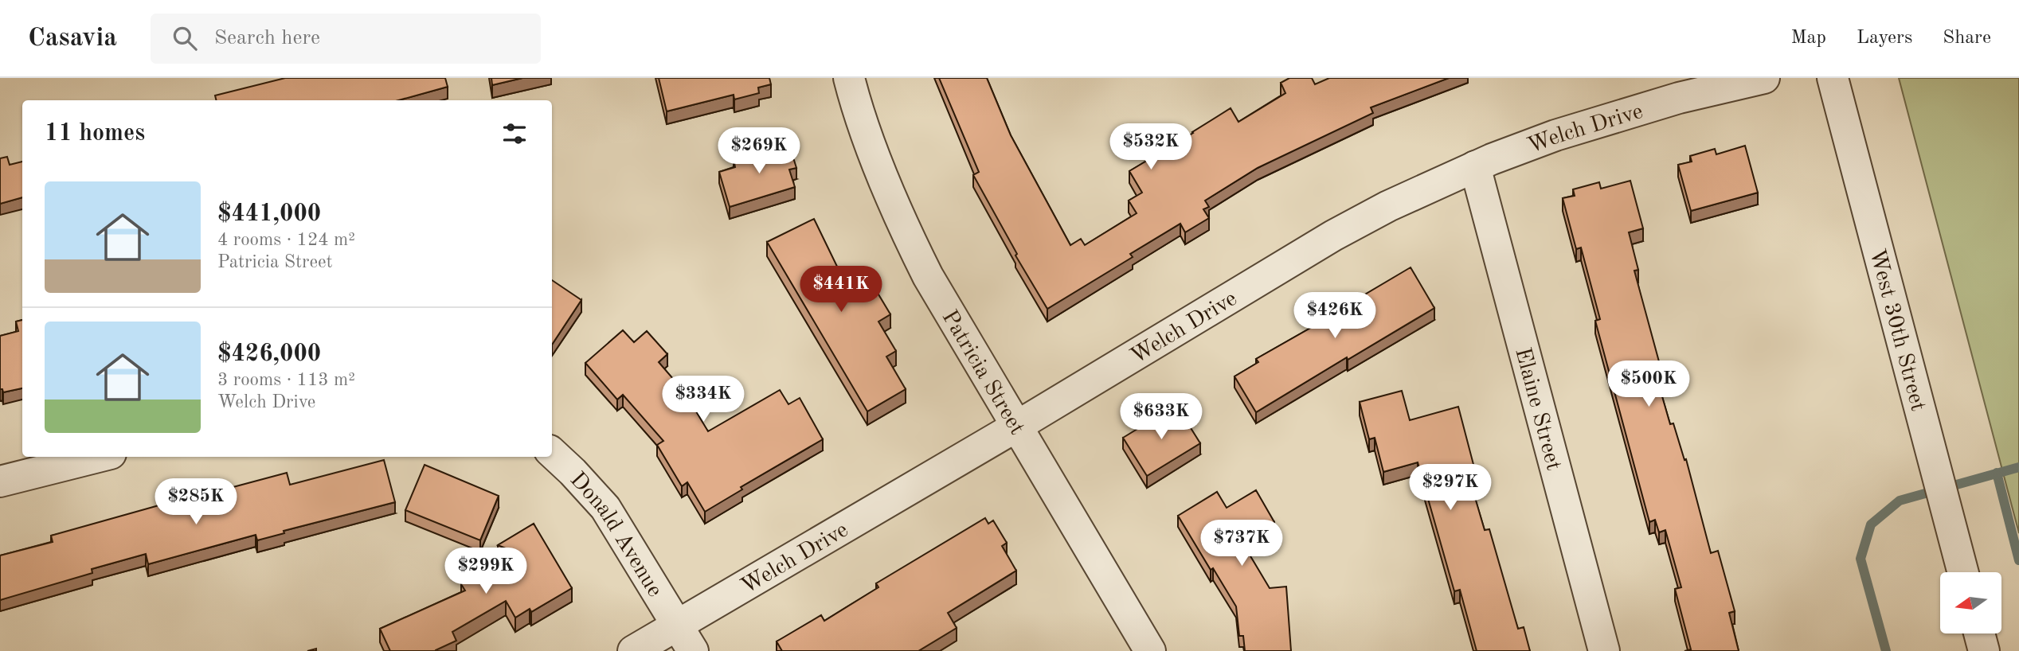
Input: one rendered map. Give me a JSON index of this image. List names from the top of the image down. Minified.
{"streets":{"street":["Welch Drive","West 30th Street","Patricia Street","Elaine Street","Donald Avenue"]},"crossings":[["Welch Drive","Patricia Street"],["Welch Drive","Elaine Street"],["Welch Drive","Donald Avenue"]],"north":"left","page":{"header":"Casavia","search":"Search here","nav":["Map","Layers","Share"],"heading":"11 homes","price":["$532K","$269K","$441K","$426K","$500K","$334K","$633K","$297K","$285K","$737K","$299K"],"list":[{"name":"$441,000","note":"4 rooms · 124 m² · Patricia Street"},{"name":"$426,000","note":"3 rooms · 113 m² · Welch Drive"}]}}
